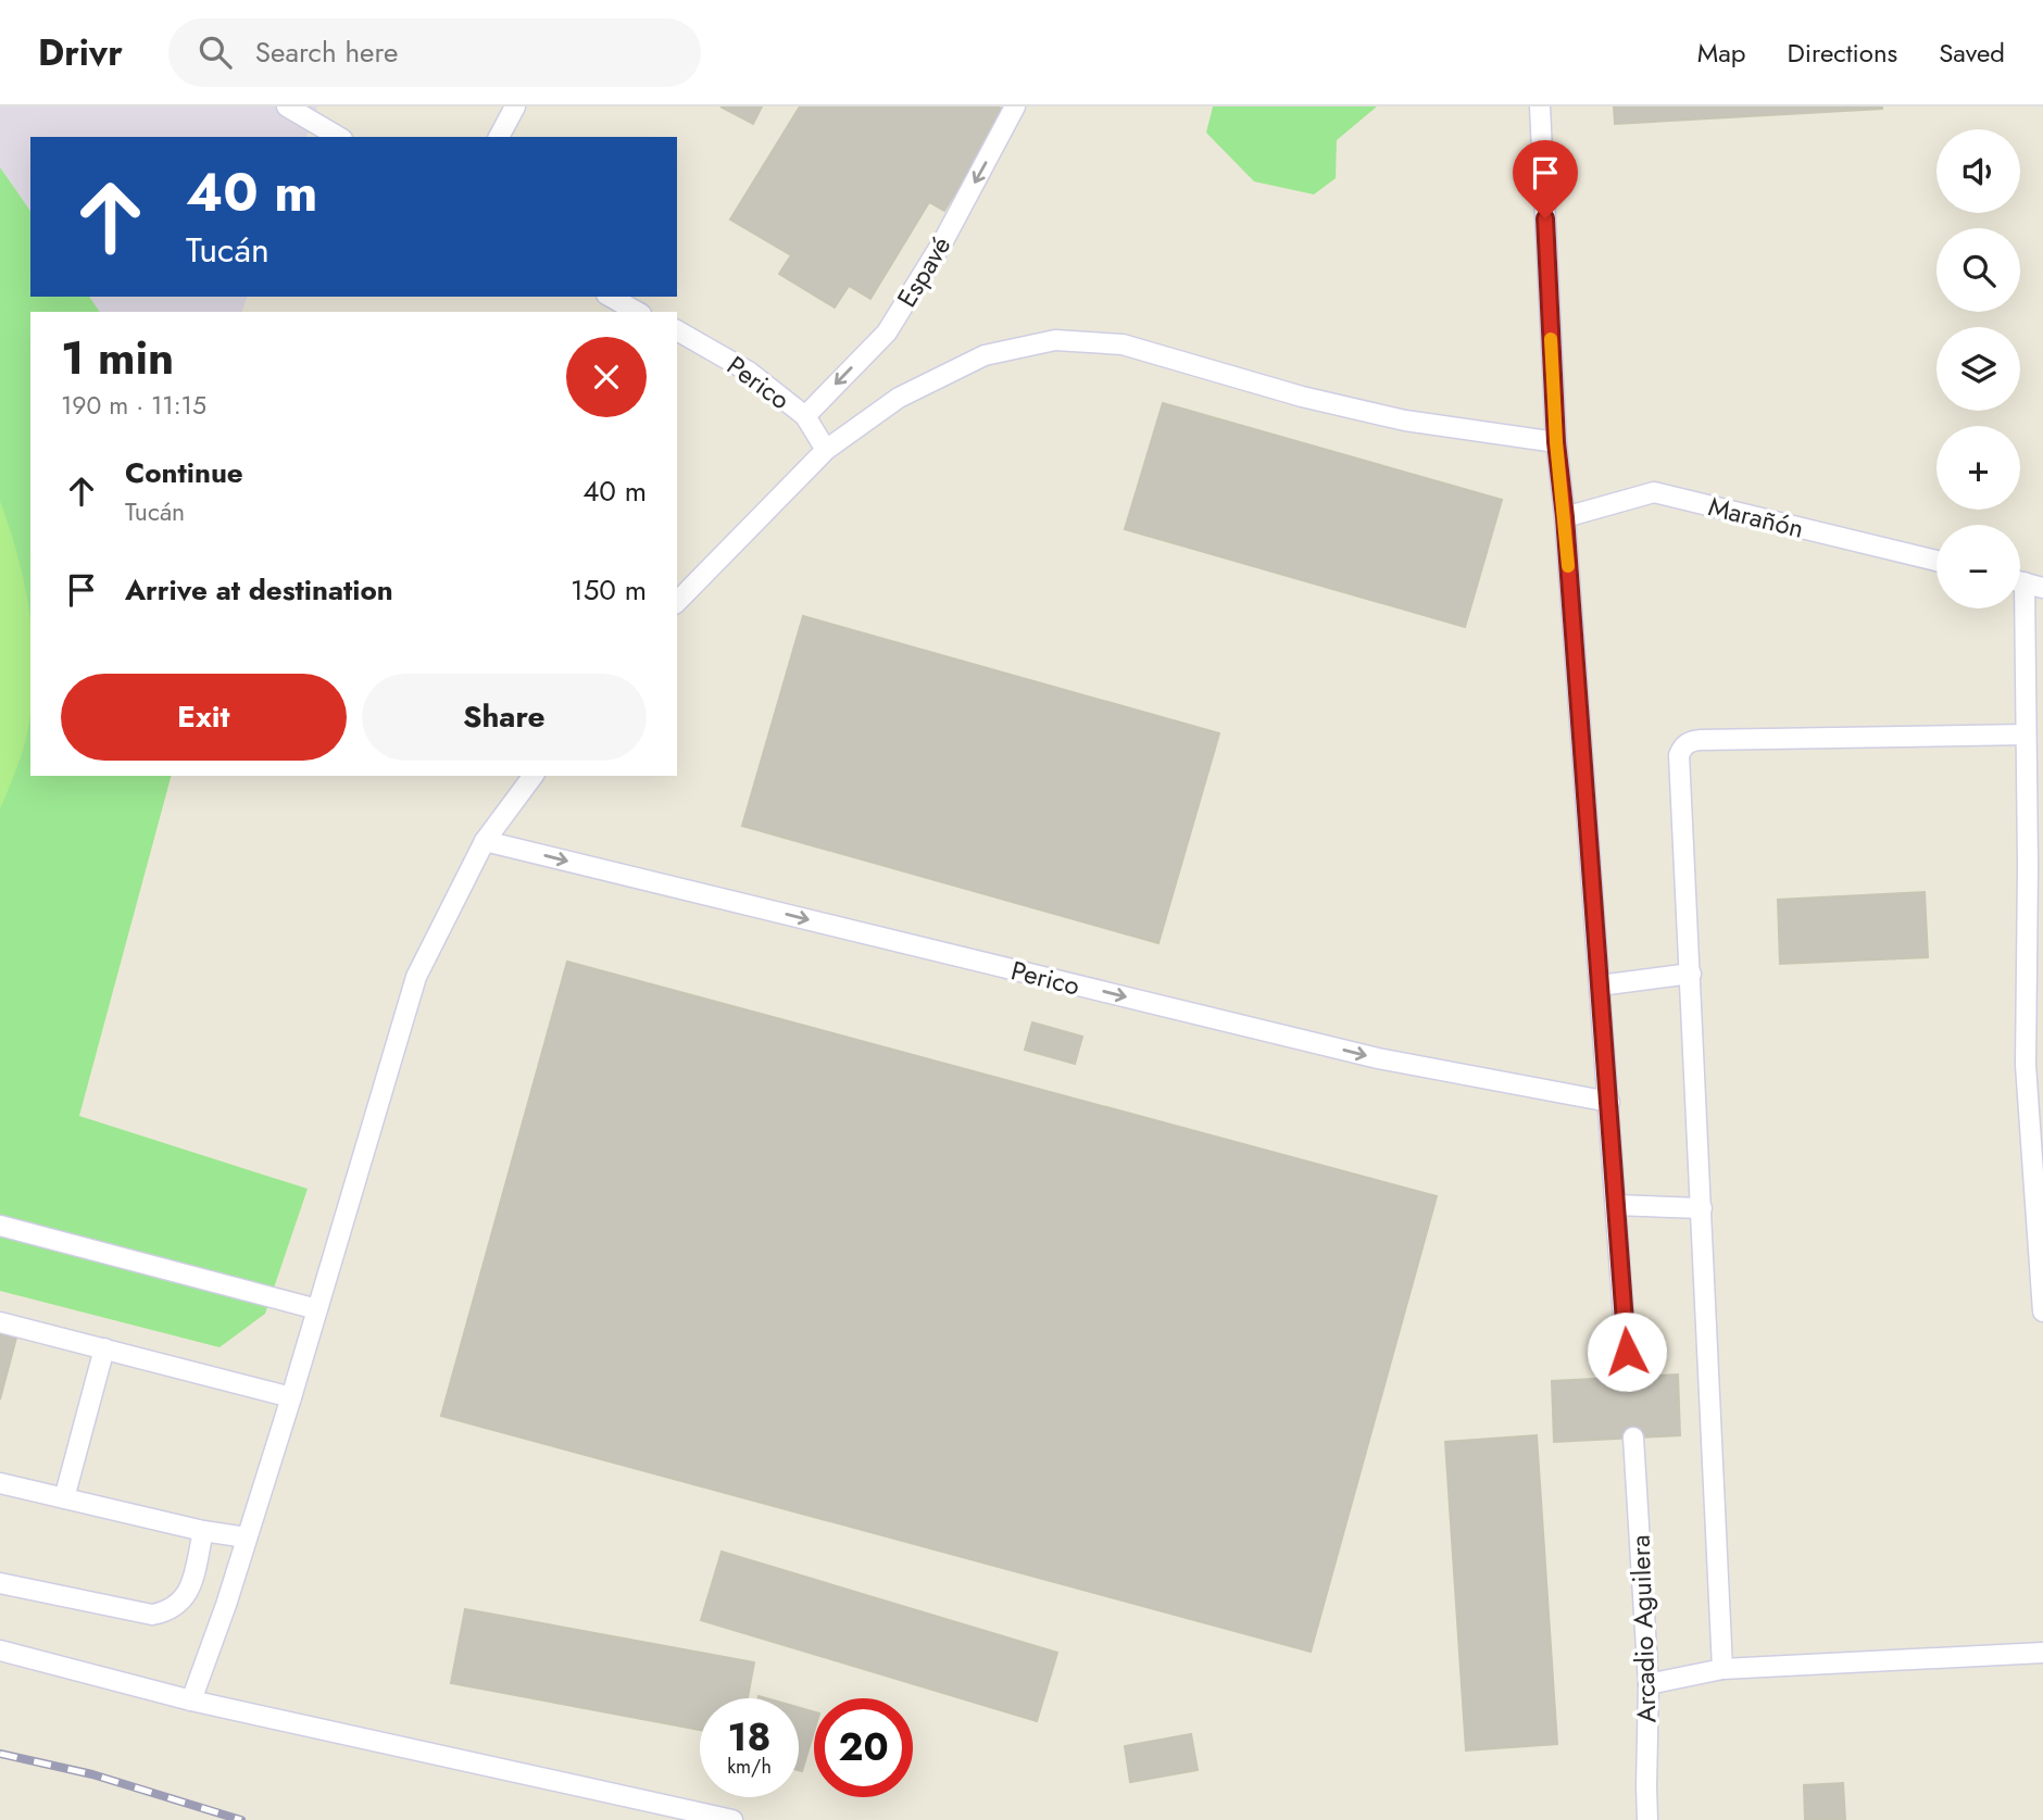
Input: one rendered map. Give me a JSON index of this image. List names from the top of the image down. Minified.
{"streets":{"lane":["Espavé","Perico","Marañón","Arcadio Aguilera"]},"crossings":[["Espavé","Perico"]],"one_way":["Espavé","Perico"],"page":{"header":"Drivr","search":"Search here","nav":["Map","Directions","Saved"],"map_buttons":["+","−"],"turn":["40 m","Tucán"],"heading":["1 min","190 m · 11:15"],"list":[{"name":"Continue","note":"Tucán","value":"40 m"},{"name":"Arrive at destination","value":"150 m"}],"buttons":["Exit","Share"],"speed":"18 km/h","limit":"20"}}
